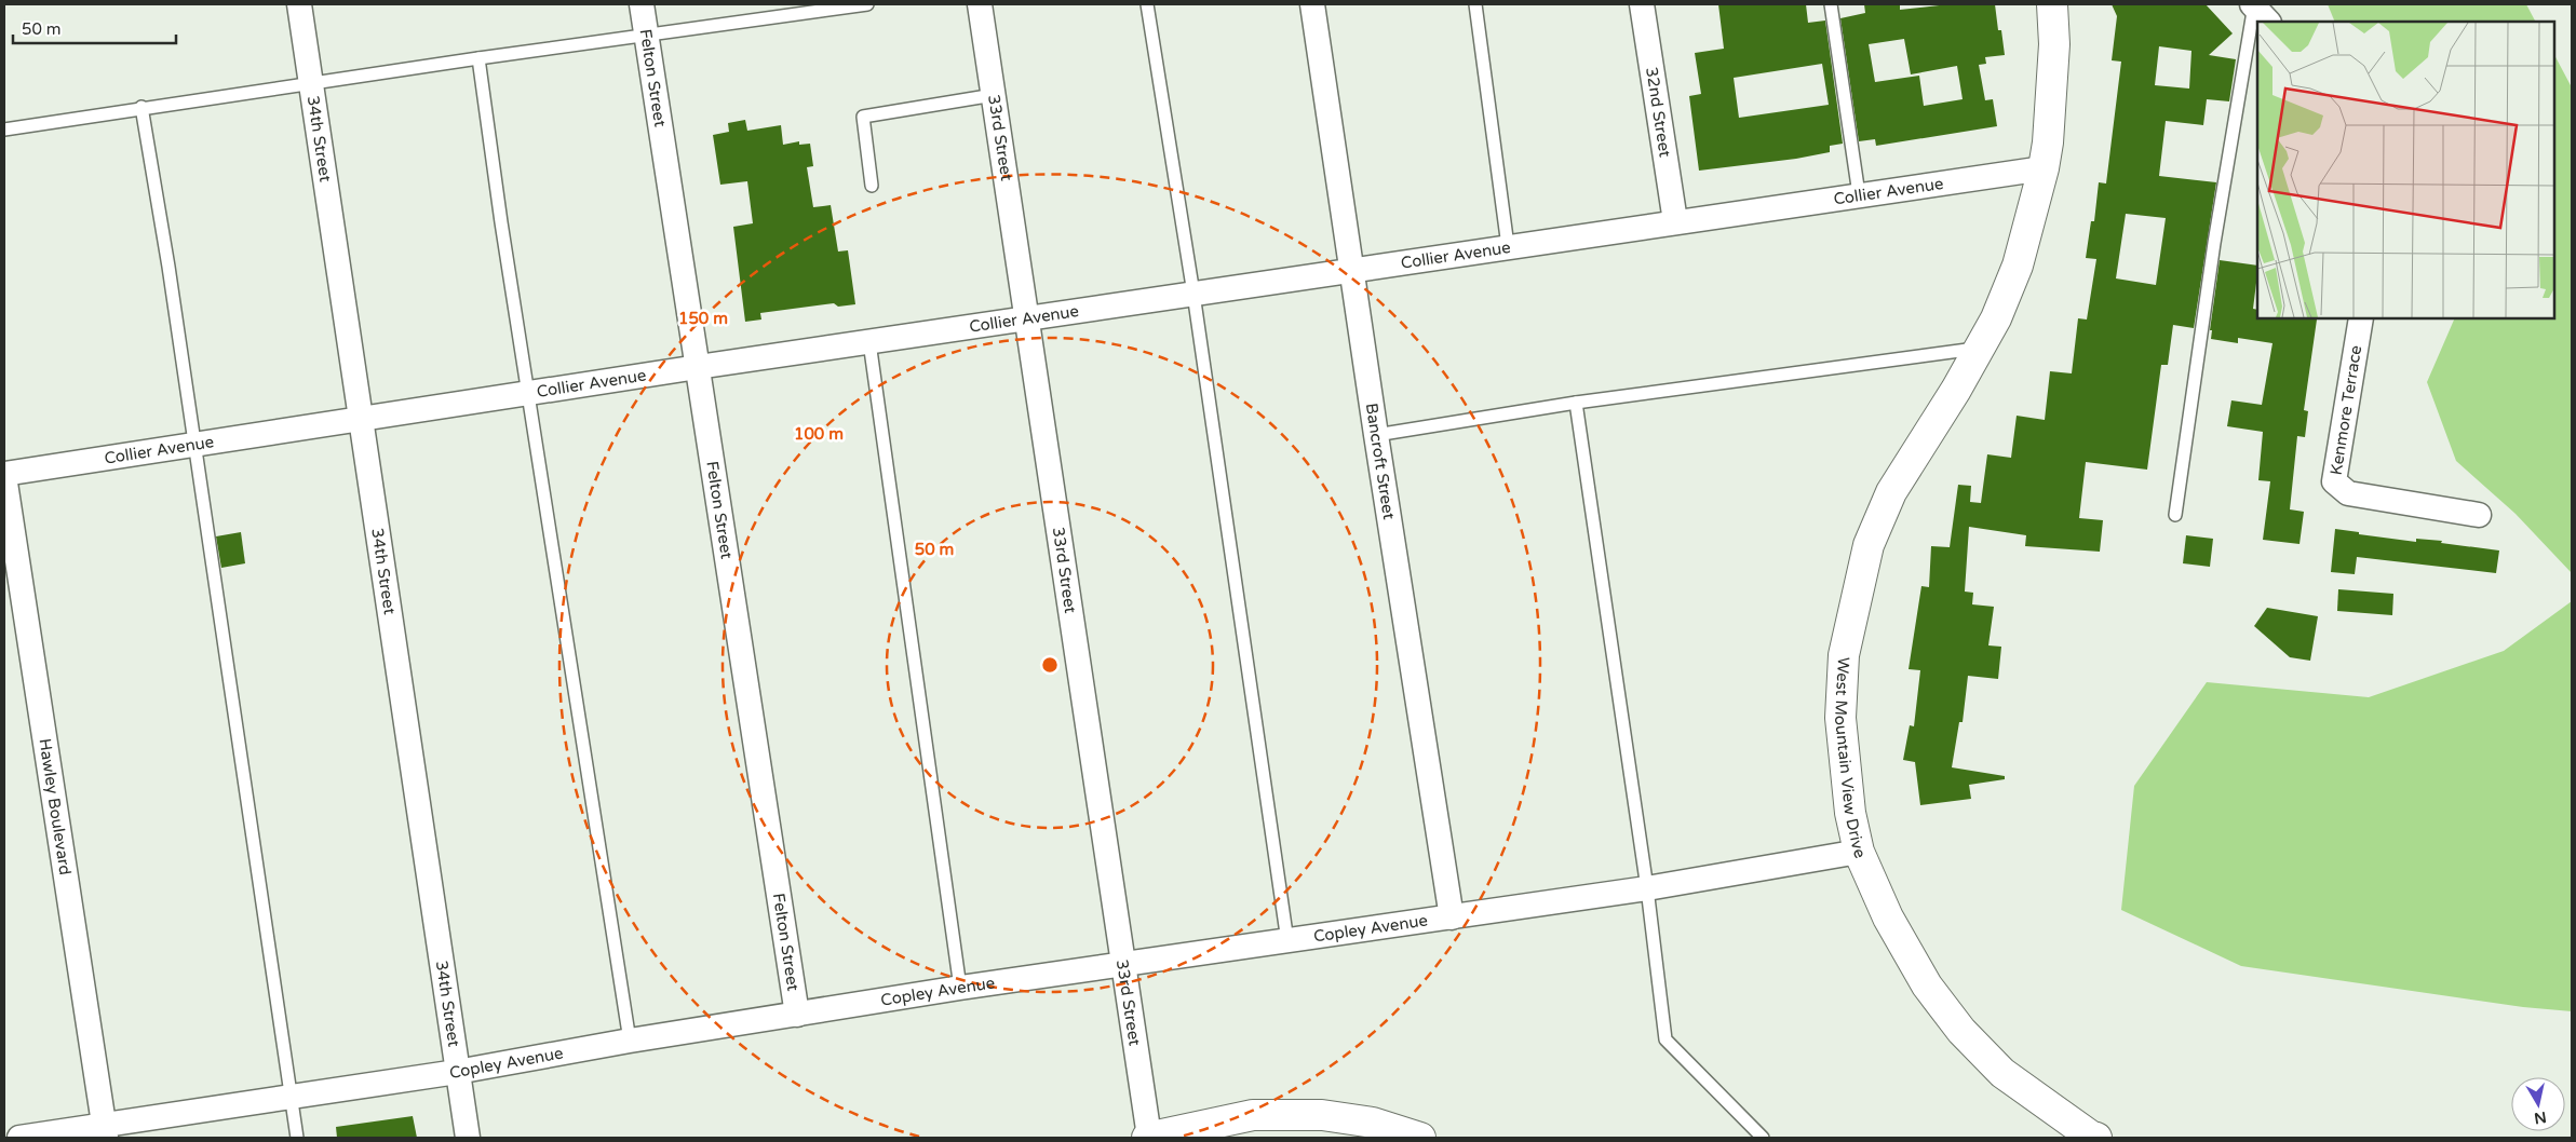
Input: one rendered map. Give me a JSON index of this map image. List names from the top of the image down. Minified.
{"streets":{"street":["Felton Street","32nd Street","34th Street","33rd Street","Collier Avenue","Kenmore Terrace","Bancroft Street","West Mountain View Drive","Hawley Boulevard","Copley Avenue"]},"crossings":[["Felton Street","Collier Avenue"],["Felton Street","Copley Avenue"],["32nd Street","Collier Avenue"],["34th Street","Collier Avenue"],["34th Street","Copley Avenue"],["33rd Street","Collier Avenue"],["33rd Street","Copley Avenue"],["Collier Avenue","Bancroft Street"],["Collier Avenue","West Mountain View Drive"],["Collier Avenue","Hawley Boulevard"],["Bancroft Street","Copley Avenue"],["West Mountain View Drive","Copley Avenue"],["Hawley Boulevard","Copley Avenue"]],"scale_bar":"50 m","north":"bottom","rings":["150 m","100 m","50 m"]}
